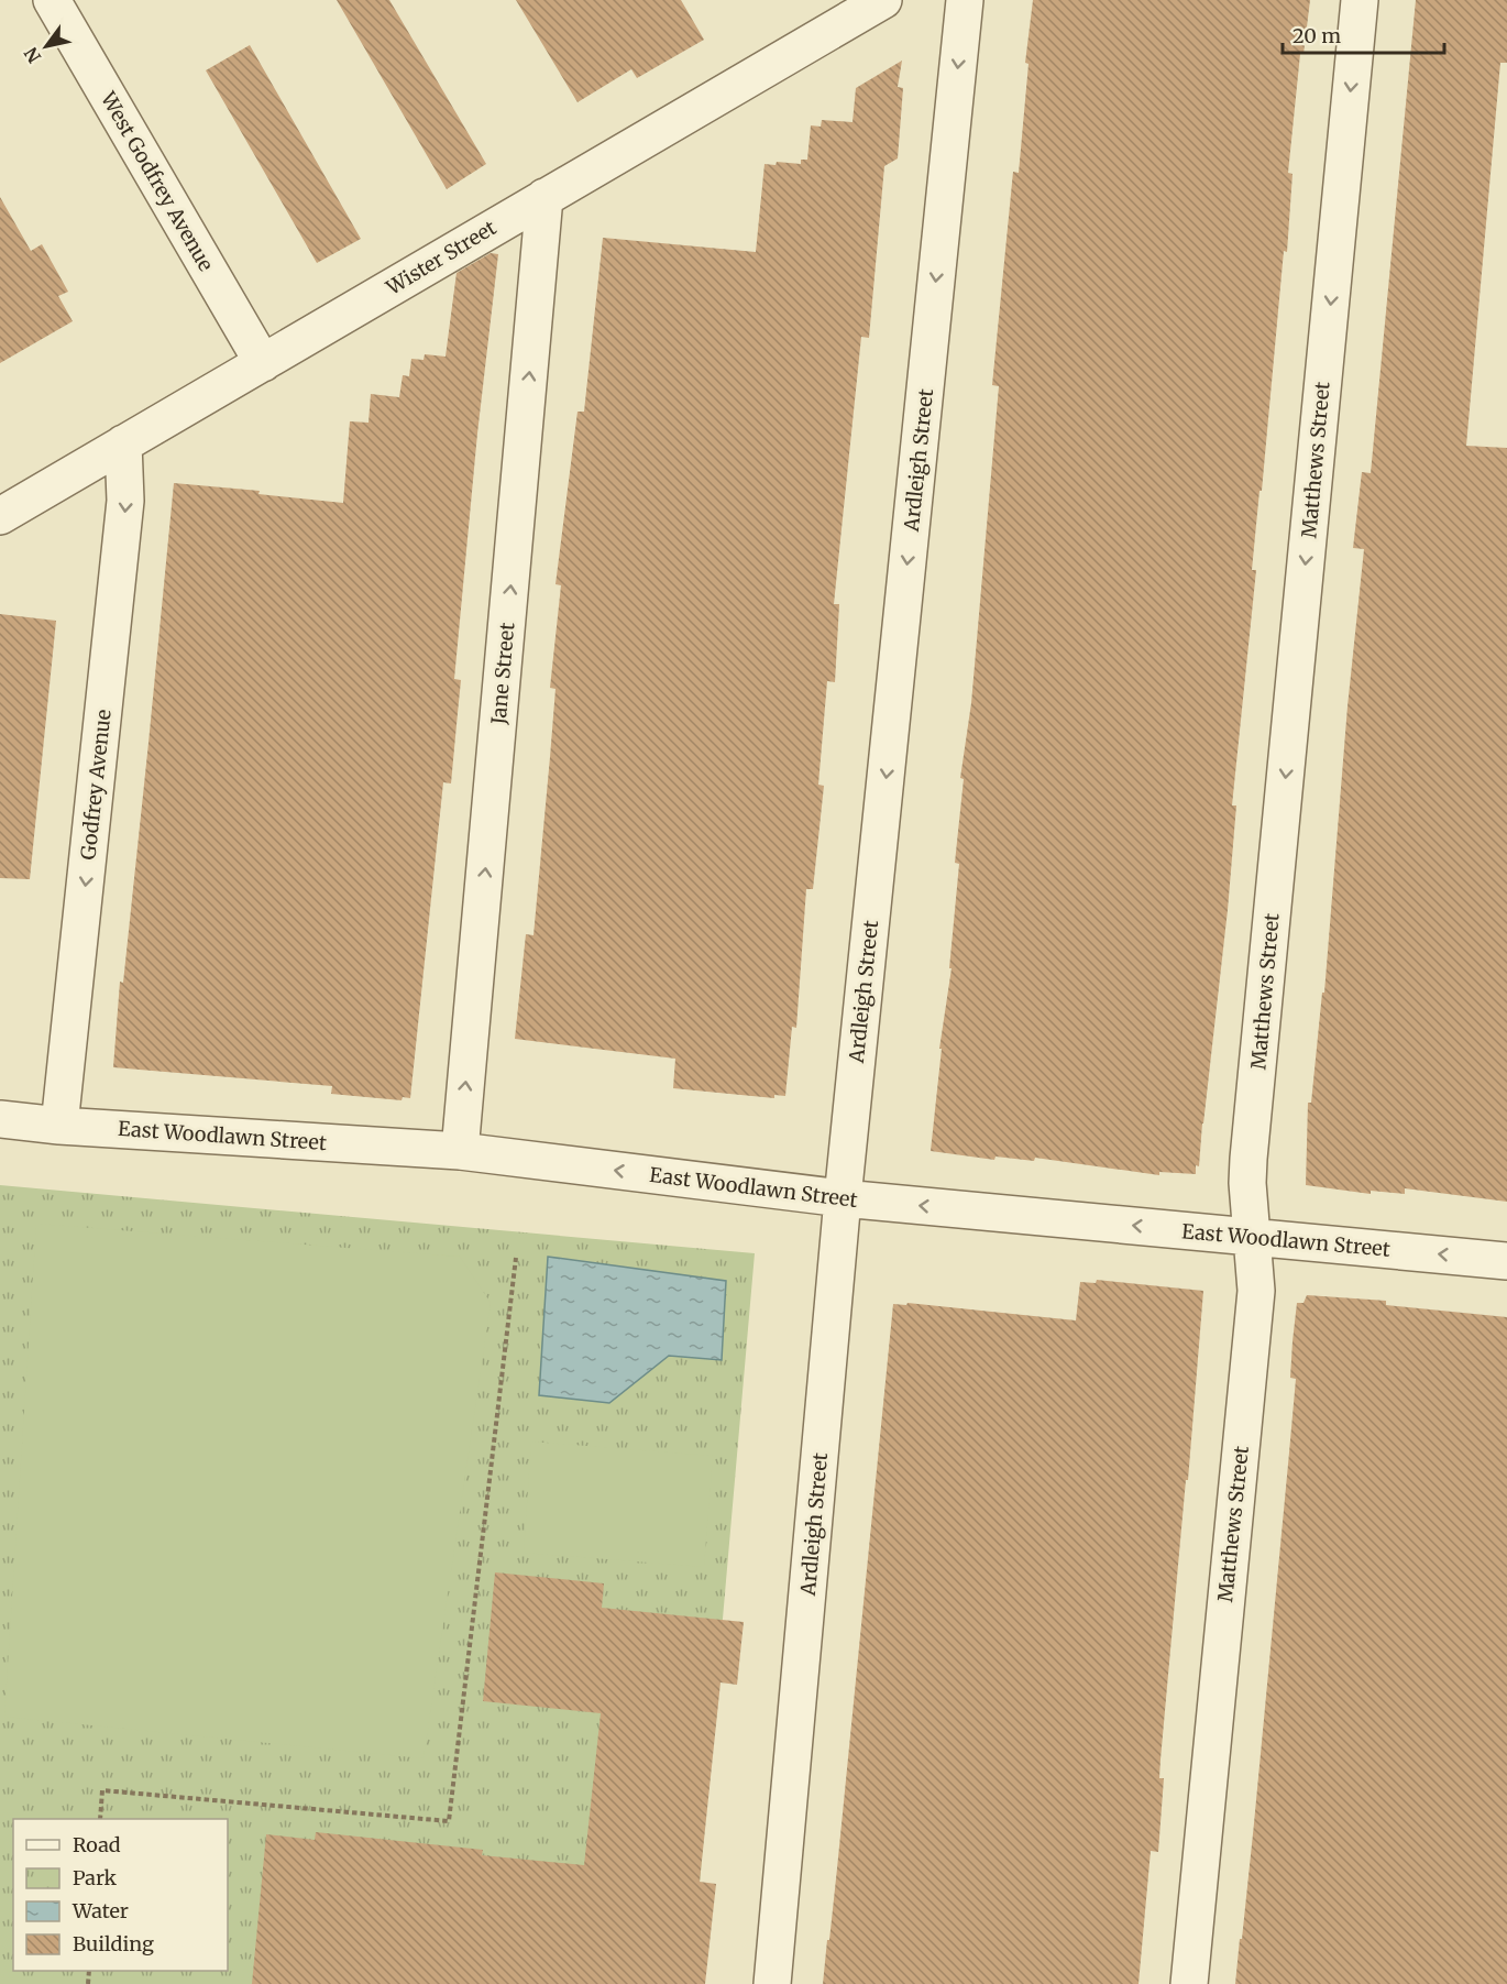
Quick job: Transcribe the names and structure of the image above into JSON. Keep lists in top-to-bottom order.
{
  "streets": {
    "street": [
      "West Godfrey Avenue",
      "Wister Street",
      "Ardleigh Street",
      "Matthews Street",
      "Jane Street",
      "Godfrey Avenue",
      "East Woodlawn Street"
    ]
  },
  "crossings": [
    ["West Godfrey Avenue", "Wister Street"],
    ["Wister Street", "Jane Street"],
    ["Wister Street", "Godfrey Avenue"],
    ["Ardleigh Street", "East Woodlawn Street"],
    ["Matthews Street", "East Woodlawn Street"],
    ["Jane Street", "East Woodlawn Street"],
    ["Godfrey Avenue", "East Woodlawn Street"]
  ],
  "one_way": [
    "Ardleigh Street",
    "Matthews Street",
    "Jane Street",
    "Godfrey Avenue",
    "East Woodlawn Street"
  ],
  "legend": [
    "Road",
    "Park",
    "Water",
    "Building"
  ],
  "scale_bar": "20 m",
  "north": "bottom left"
}
